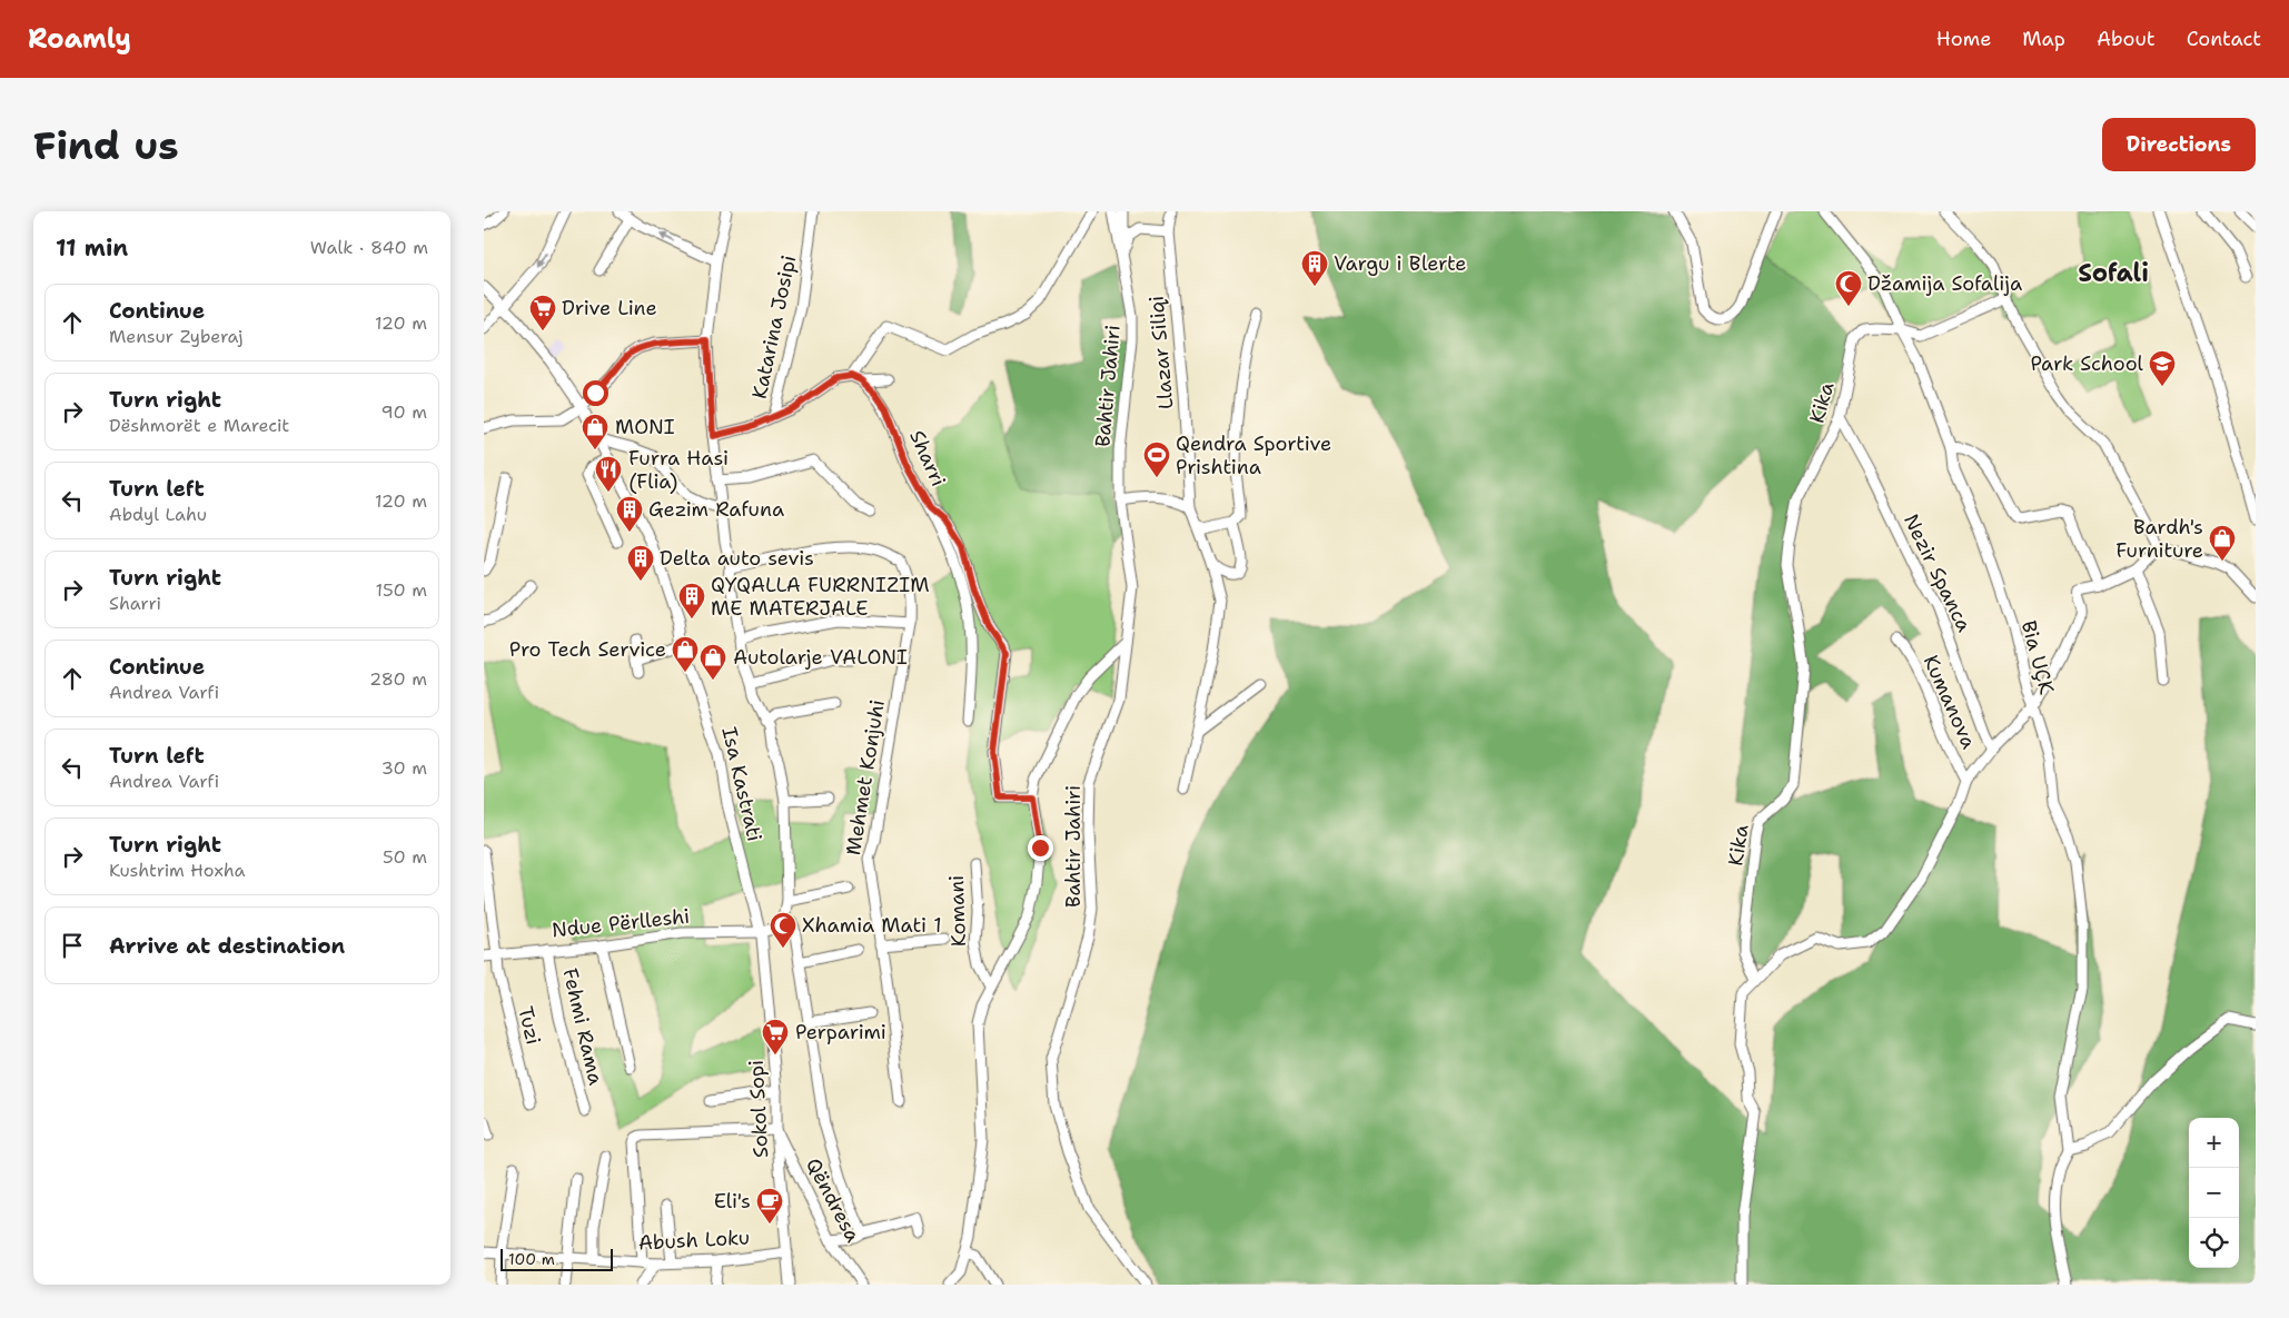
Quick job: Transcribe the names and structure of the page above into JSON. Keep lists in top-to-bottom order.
{
  "streets": {
    "street": [
      "Katarina Josipi",
      "Llazar Siliqi",
      "Bahtir Jahiri",
      "Kika",
      "Sharri",
      "Nezir Spanca",
      "Bia UÇK",
      "Kumanova",
      "Mehmet Konjuhi",
      "Isa Kastrati",
      "Komani",
      "Ndue Përlleshi",
      "Tuzi",
      "Fehmi Rama",
      "Sokol Sopi",
      "Qëndresa",
      "Abush Loku"
    ]
  },
  "crossings": [
    ["Kika", "Nezir Spanca"],
    ["Kika", "Bia UÇK"],
    ["Isa Kastrati", "Ndue Përlleshi"],
    ["Isa Kastrati", "Sokol Sopi"],
    ["Ndue Përlleshi", "Tuzi"],
    ["Ndue Përlleshi", "Fehmi Rama"],
    ["Ndue Përlleshi", "Sokol Sopi"],
    ["Sokol Sopi", "Qëndresa"],
    ["Sokol Sopi", "Abush Loku"]
  ],
  "districts": ["Sofali"],
  "places": {
    "building": [
      "Vargu i Blerte",
      "Gezim Rafuna",
      "Delta auto sevis",
      "QYQALLA FURRNIZIM ME MATERJALE"
    ],
    "mosque": ["Džamija Sofalija", "Xhamia Mati 1"],
    "supermarket": ["Drive Line", "Perparimi"],
    "school or university": ["Park School"],
    "shop": [
      "MONI",
      "Bardh's Furniture",
      "Pro Tech Service",
      "Autolarje VALONI"
    ],
    "sports": ["Qendra Sportive Prishtina"],
    "restaurant": ["Furra Hasi (Flia)"],
    "cafe": ["Eli's"]
  },
  "scale_bar": "100 m",
  "page": {
    "header": "Roamly",
    "nav": [
      "Home",
      "Map",
      "About",
      "Contact"
    ],
    "buttons": "Directions",
    "title": "Find us",
    "heading": ["11 min", "Walk · 840 m"],
    "list": [
      ["Continue", "Mensur Zyberaj", "120 m"],
      ["Turn right", "Dëshmorët e Marecit", "90 m"],
      ["Turn left", "Abdyl Lahu", "120 m"],
      ["Turn right", "Sharri", "150 m"],
      ["Continue", "Andrea Varfi", "280 m"],
      ["Turn left", "Andrea Varfi", "30 m"],
      ["Turn right", "Kushtrim Hoxha", "50 m"],
      "Arrive at destination"
    ],
    "map_buttons": ["+", "−"],
    "scale": "100 m"
  }
}
